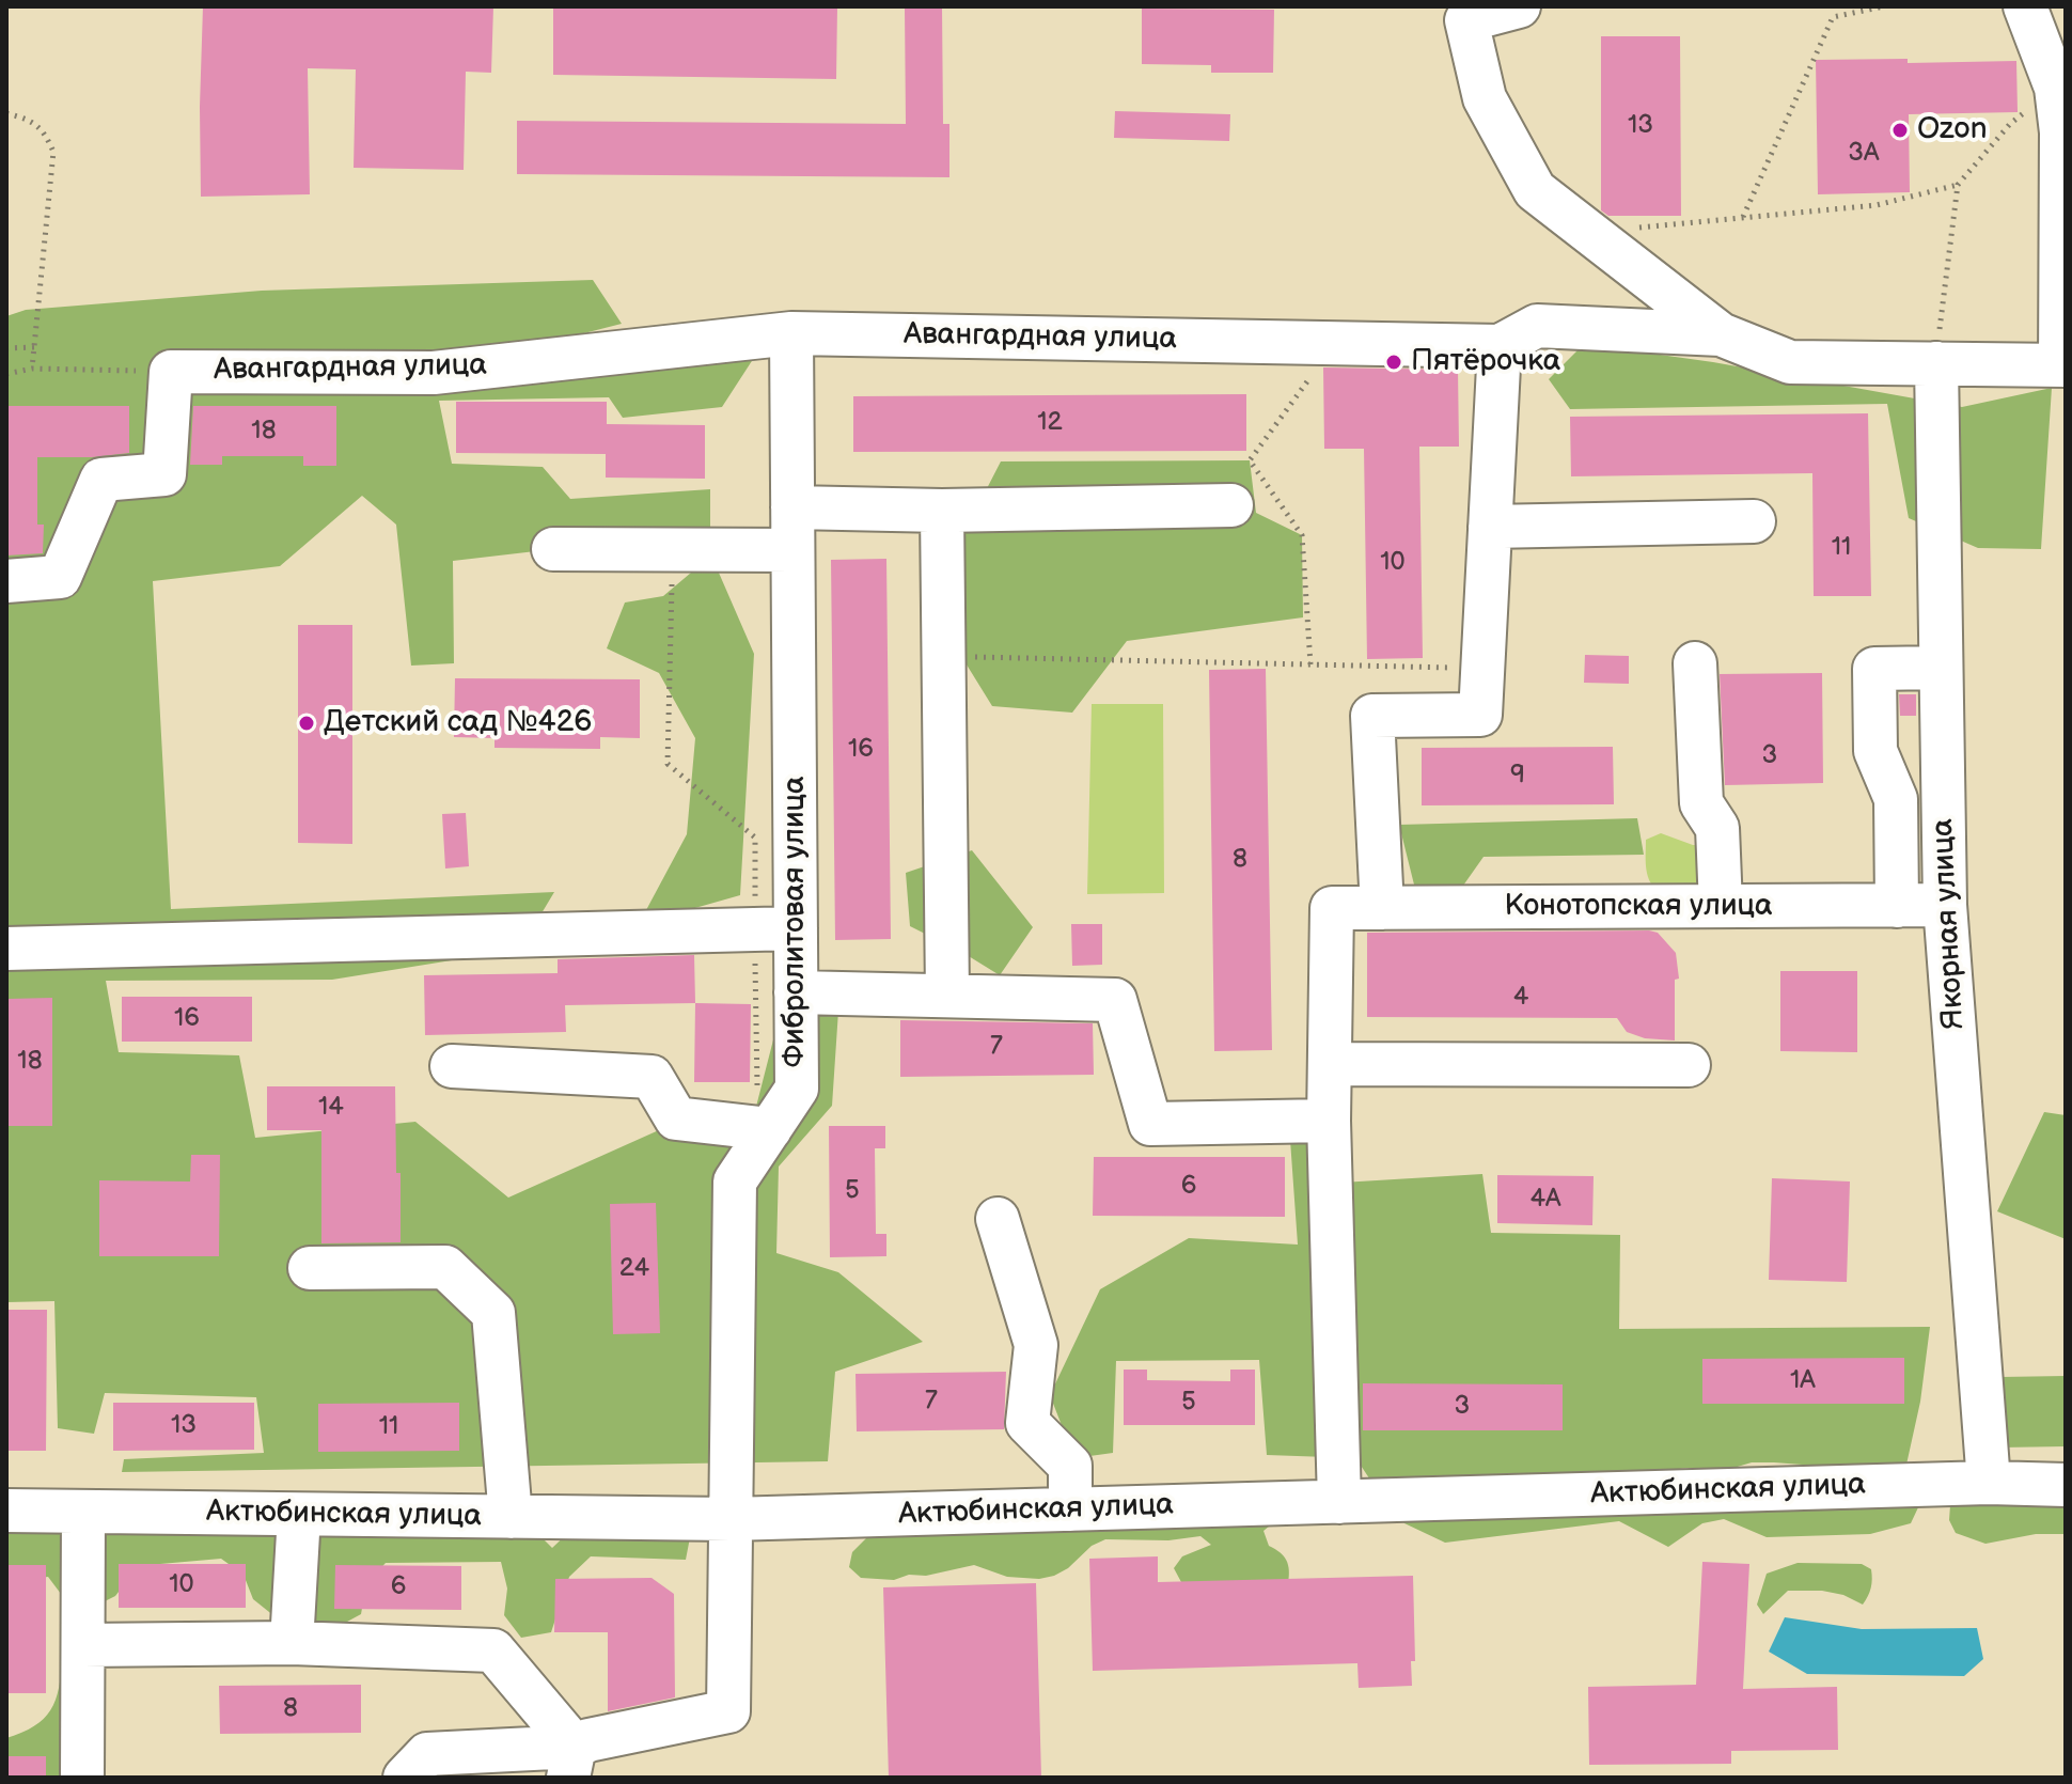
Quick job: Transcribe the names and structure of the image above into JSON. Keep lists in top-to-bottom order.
{
  "streets": {
    "street": [
      "Авангардная улица",
      "Конотопская улица",
      "Фибролитовая улица",
      "Якорная улица",
      "Актюбинская улица"
    ]
  },
  "crossings": [
    ["Авангардная улица", "Фибролитовая улица"],
    ["Авангардная улица", "Якорная улица"],
    ["Конотопская улица", "Якорная улица"],
    ["Фибролитовая улица", "Актюбинская улица"],
    ["Якорная улица", "Актюбинская улица"]
  ],
  "places": ["Ozon", "Пятёрочка", "Детский сад №426"],
  "house_numbers": [
    "13",
    "3А",
    "12",
    "18",
    "11",
    "10",
    "16",
    "3",
    "9",
    "8",
    "4",
    "16",
    "7",
    "18",
    "14",
    "6",
    "5",
    "4А",
    "24",
    "1А",
    "7",
    "5",
    "3",
    "13",
    "11",
    "10",
    "6",
    "8"
  ]
}
